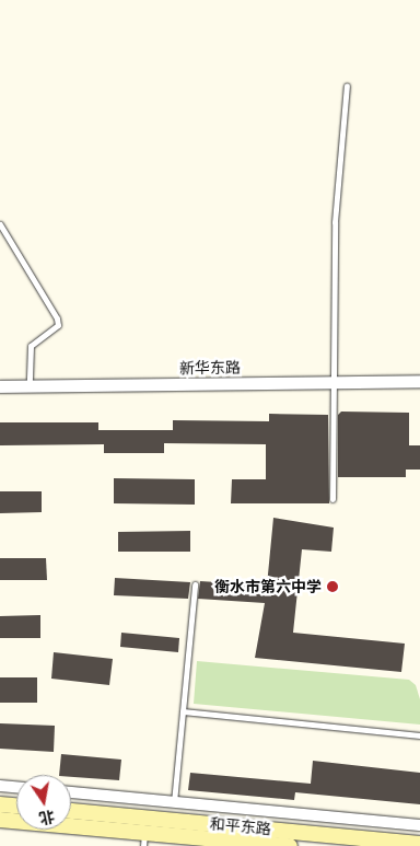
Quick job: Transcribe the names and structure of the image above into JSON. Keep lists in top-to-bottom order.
{
  "streets": {
    "main road": ["和平东路"],
    "street": ["新华东路"]
  },
  "places": ["衡水市第六中学"],
  "north": "bottom"
}
